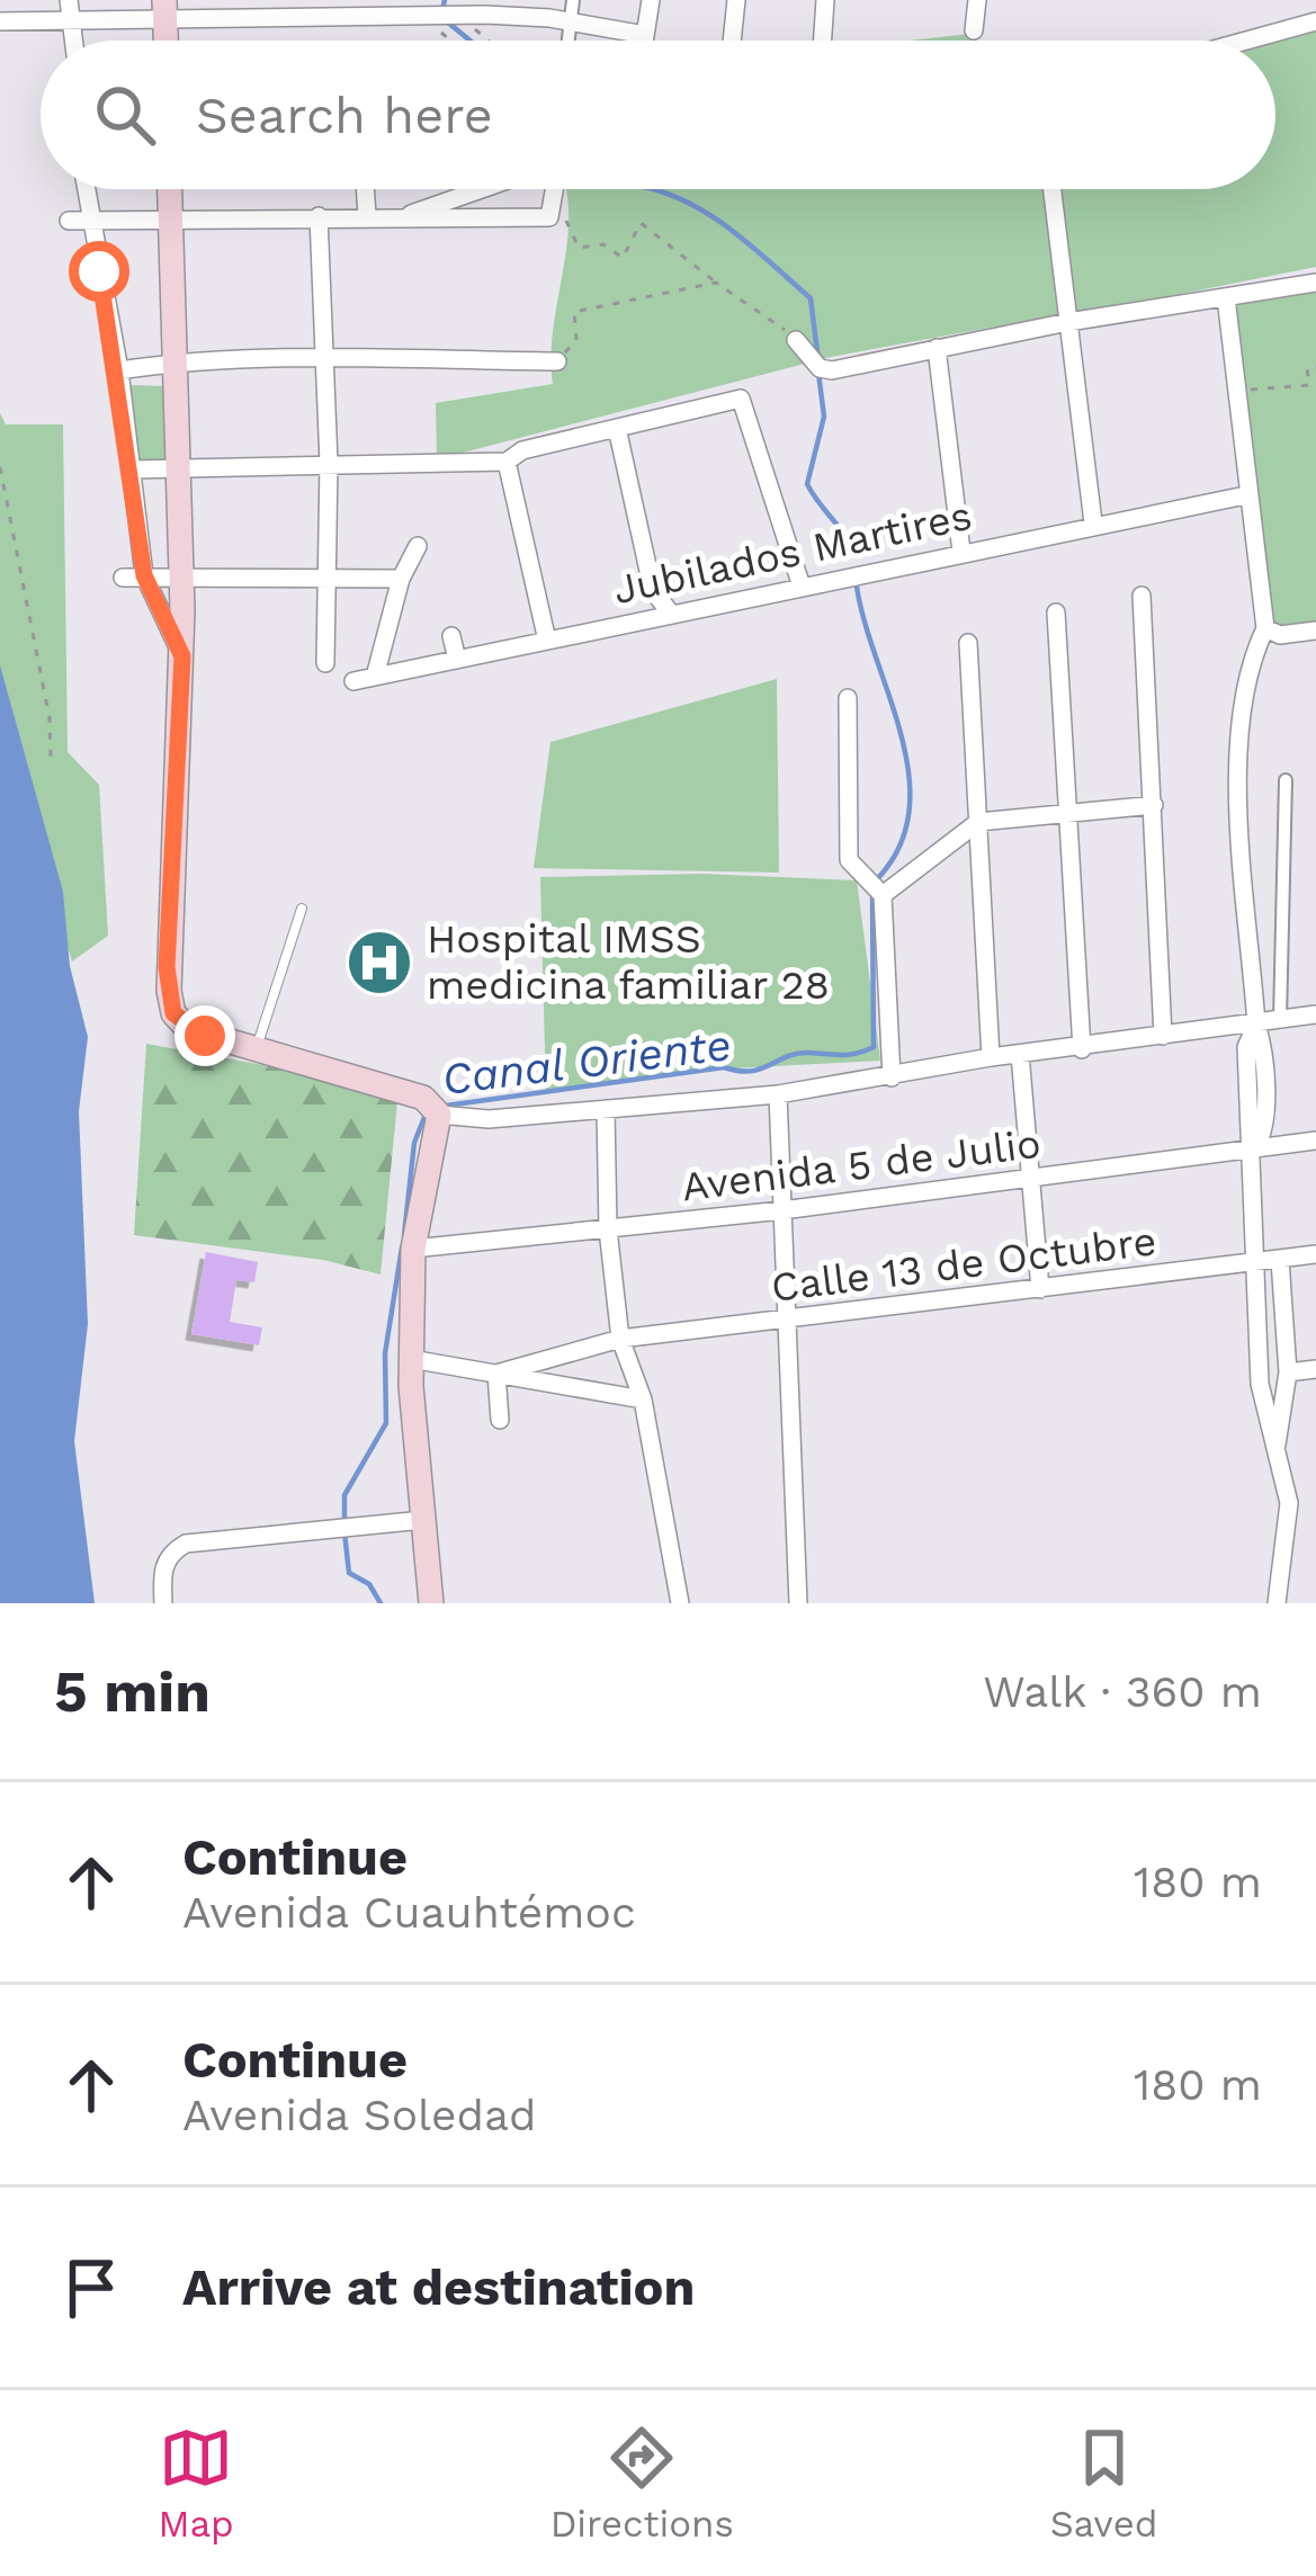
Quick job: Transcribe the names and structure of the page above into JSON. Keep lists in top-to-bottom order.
{
  "streets": {
    "street": ["Jubilados Martires", "Avenida 5 de Julio", "Calle 13 de Octubre"]
  },
  "water": ["Canal Oriente"],
  "places": {
    "hospital": ["Hospital IMSS medicina familiar 28"]
  },
  "page": {
    "search": "Search here",
    "heading": ["5 min", "Walk · 360 m"],
    "list": [
      ["Continue", "Avenida Cuauhtémoc", "180 m"],
      ["Continue", "Avenida Soledad", "180 m"],
      "Arrive at destination"
    ],
    "nav": ["Map", "Directions", "Saved"]
  }
}
